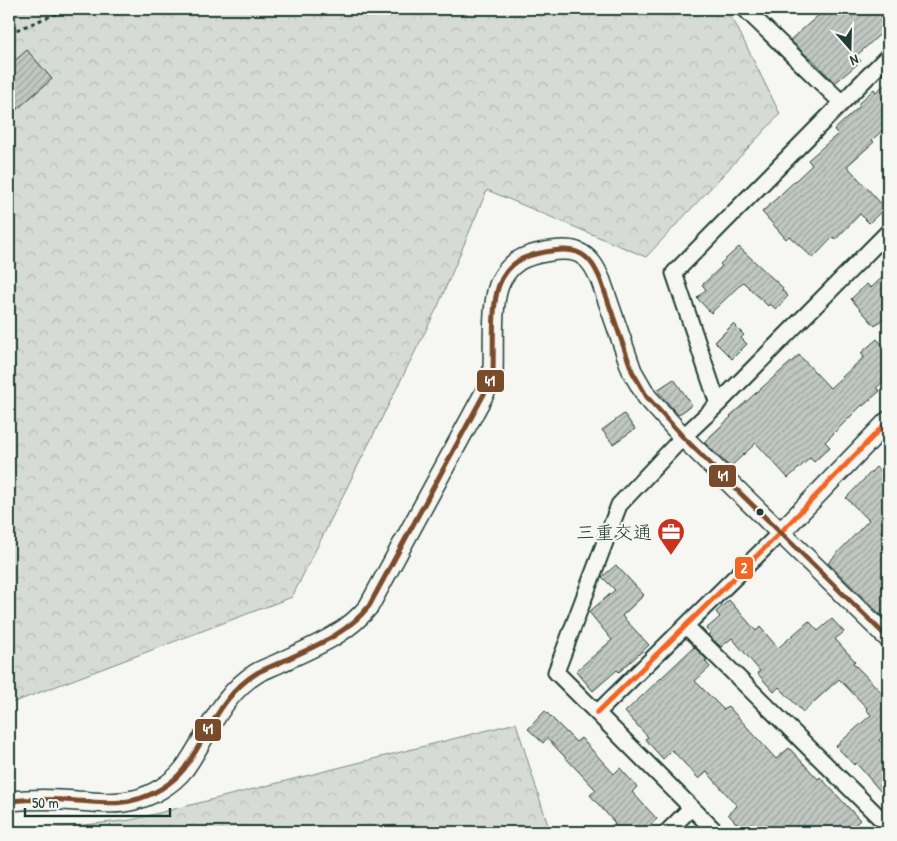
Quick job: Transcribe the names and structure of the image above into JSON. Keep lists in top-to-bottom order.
{
  "places": {
    "office": ["三重交通"]
  },
  "lines": ["transit line 41", "transit line 2"],
  "scale_bar": "50 m",
  "north": "bottom"
}
